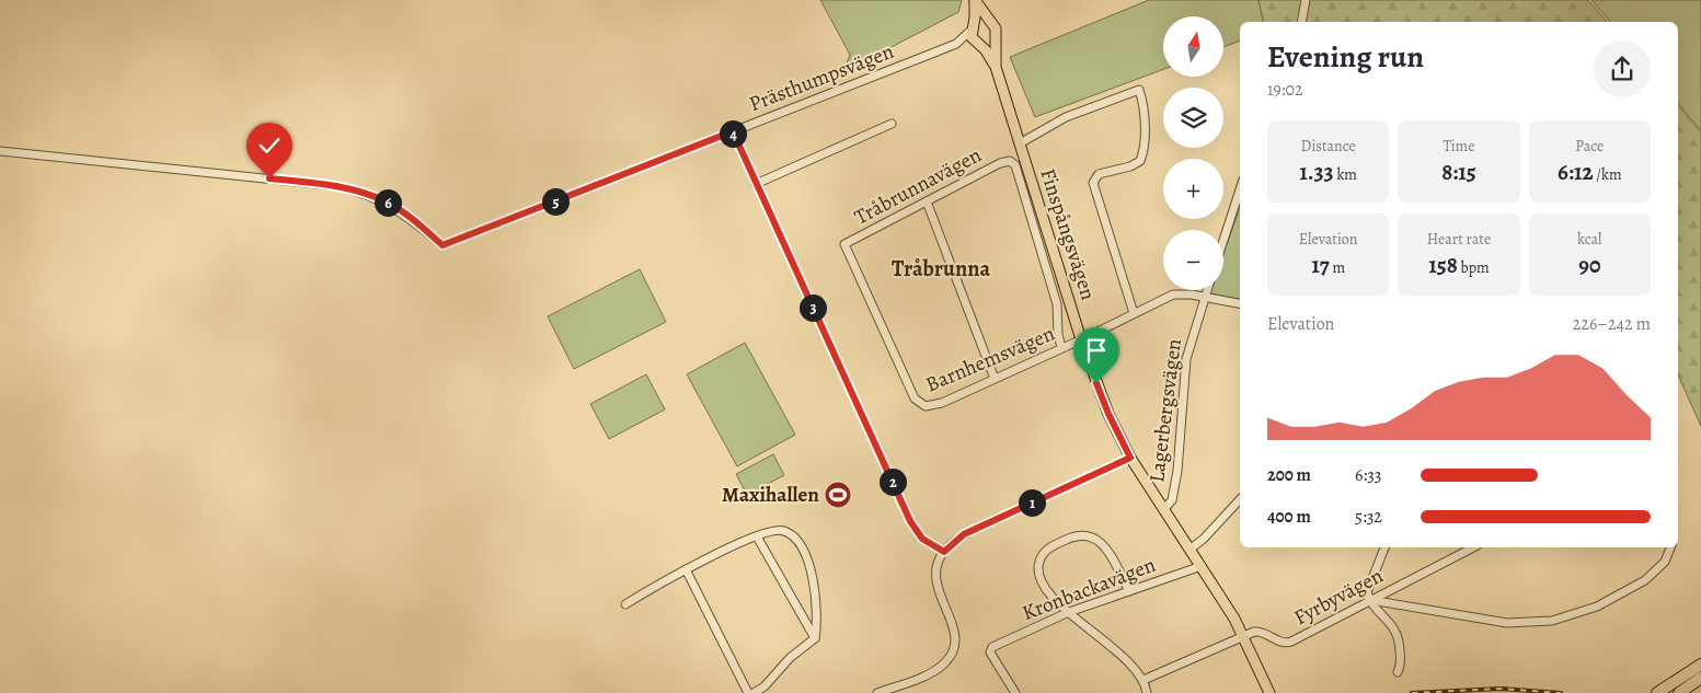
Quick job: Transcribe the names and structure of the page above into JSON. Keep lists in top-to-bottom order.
{
  "streets": {
    "main road": ["Finspångsvägen"],
    "street": [
      "Prästhumpsvägen",
      "Tråbrunnavägen",
      "Barnhemsvägen",
      "Lagerbergsvägen",
      "Kronbackavägen",
      "Fyrbyvägen"
    ]
  },
  "crossings": [
    ["Prästhumpsvägen", "Finspångsvägen"],
    ["Tråbrunnavägen", "Barnhemsvägen"],
    ["Finspångsvägen", "Barnhemsvägen"],
    ["Finspångsvägen", "Lagerbergsvägen"],
    ["Finspångsvägen", "Kronbackavägen"],
    ["Finspångsvägen", "Fyrbyvägen"],
    ["Barnhemsvägen", "Lagerbergsvägen"]
  ],
  "districts": ["Tråbrunna"],
  "places": {
    "sports": ["Maxihallen"]
  },
  "north": "top",
  "page": {
    "map_buttons": ["+", "−"],
    "heading": ["Evening run", "19:02"],
    "stats": [
      ["Distance", "1.33 km"],
      ["Time", "8:15"],
      ["Pace", "6:12 /km"],
      ["Elevation", "17 m"],
      ["Heart rate", "158 bpm"],
      ["kcal", "90"]
    ],
    "pins": [
      "4",
      "5",
      "6",
      "3",
      "2",
      "1"
    ],
    "chart": ["Elevation", "226–242 m"],
    "list": [
      {
        "name": "200 m",
        "note": "6:33"
      },
      {
        "name": "400 m",
        "note": "5:32"
      }
    ]
  }
}
